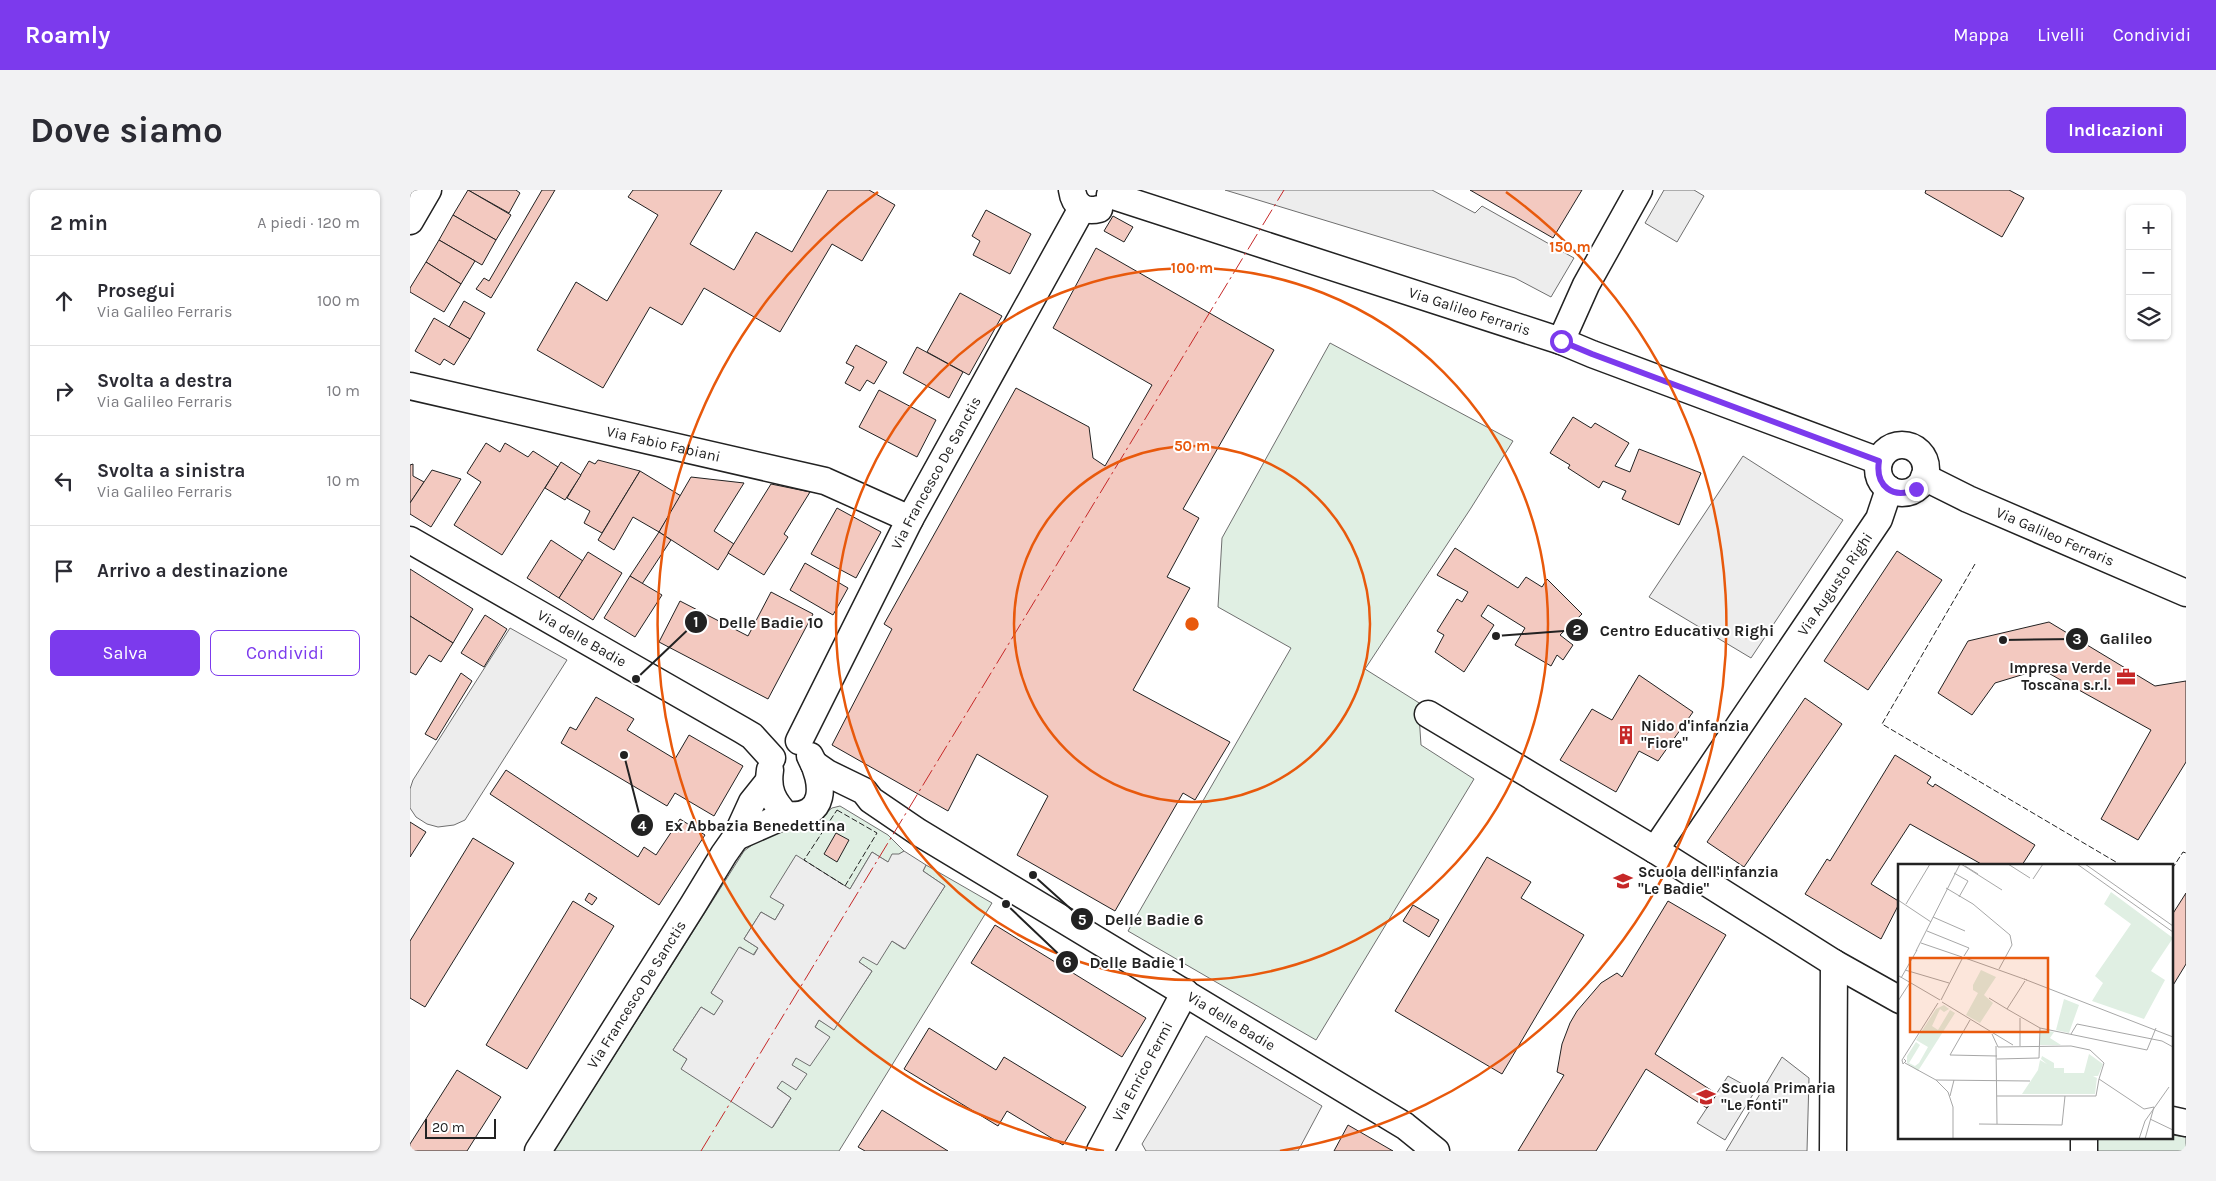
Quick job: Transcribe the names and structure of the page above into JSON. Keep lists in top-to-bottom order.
{
  "streets": {
    "street": [
      "Via Galileo Ferraris",
      "Via Fabio Fabiani",
      "Via Francesco De Sanctis",
      "Via Augusto Righi",
      "Via delle Badie",
      "Via Enrico Fermi"
    ]
  },
  "crossings": [
    ["Via Galileo Ferraris", "Via Francesco De Sanctis"],
    ["Via Galileo Ferraris", "Via Augusto Righi"],
    ["Via Fabio Fabiani", "Via Francesco De Sanctis"],
    ["Via Francesco De Sanctis", "Via delle Badie"],
    ["Via delle Badie", "Via Enrico Fermi"]
  ],
  "places": {
    "other": [
      "Centro Educativo Righi",
      "Galileo",
      "Delle Badie 10",
      "Ex Abbazia Benedettina",
      "Delle Badie 6",
      "Delle Badie 1"
    ],
    "office": ["Impresa Verde Toscana s.r.l."],
    "building": ["Nido d'infanzia \"Fiore\""],
    "school or university": ["Scuola dell'infanzia \"Le Badie\"", "Scuola Primaria \"Le Fonti\""]
  },
  "scale_bar": "20 m",
  "page": {
    "header": "Roamly",
    "nav": ["Mappa", "Livelli", "Condividi"],
    "buttons": [
      "Indicazioni",
      ["Salva", "Condividi"]
    ],
    "title": "Dove siamo",
    "heading": ["2 min", "A piedi · 120 m"],
    "map_buttons": ["+", "−"],
    "list": [
      ["Prosegui", "Via Galileo Ferraris", "100 m"],
      ["Svolta a destra", "Via Galileo Ferraris", "10 m"],
      ["Svolta a sinistra", "Via Galileo Ferraris", "10 m"],
      "Arrivo a destinazione"
    ],
    "scale": "20 m"
  },
  "rings": ["150 m", "100 m", "50 m"]
}
